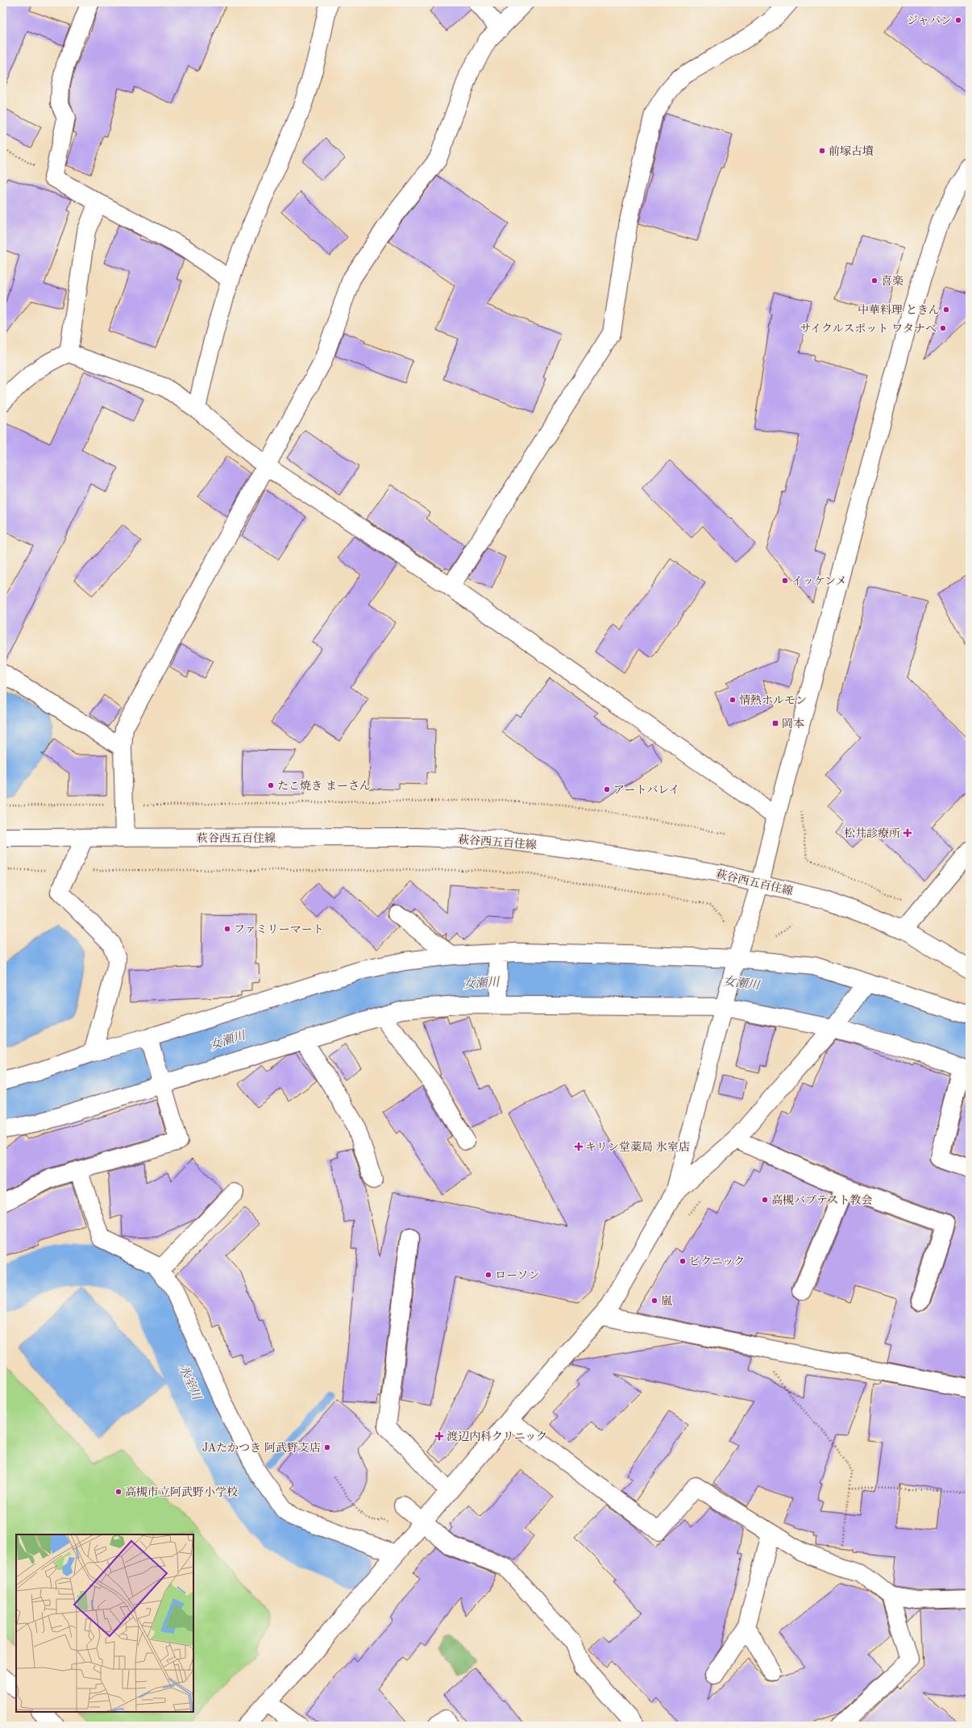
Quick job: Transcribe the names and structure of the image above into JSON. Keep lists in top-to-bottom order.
{
  "streets": {
    "street": ["萩谷西五百住線"]
  },
  "water": ["女瀬川", "氷室川"],
  "places": {
    "other": [
      "ジャパン",
      "前塚古墳",
      "喜楽",
      "中華料理 ときん",
      "サイクルスポット ワタナベ",
      "イッケンメ",
      "情熱ホルモン",
      "たこ焼き まーさん",
      "アートバレイ",
      "ファミリーマート",
      "高槻バプテスト教会",
      "ピクニック",
      "ローソン",
      "嵐",
      "JAたかつき 阿武野支店",
      "高槻市立阿武野小学校"
    ],
    "transit": ["岡本"],
    "health": ["松井診療所", "キリン堂薬局 氷室店", "渡辺内科クリニック"]
  }
}
